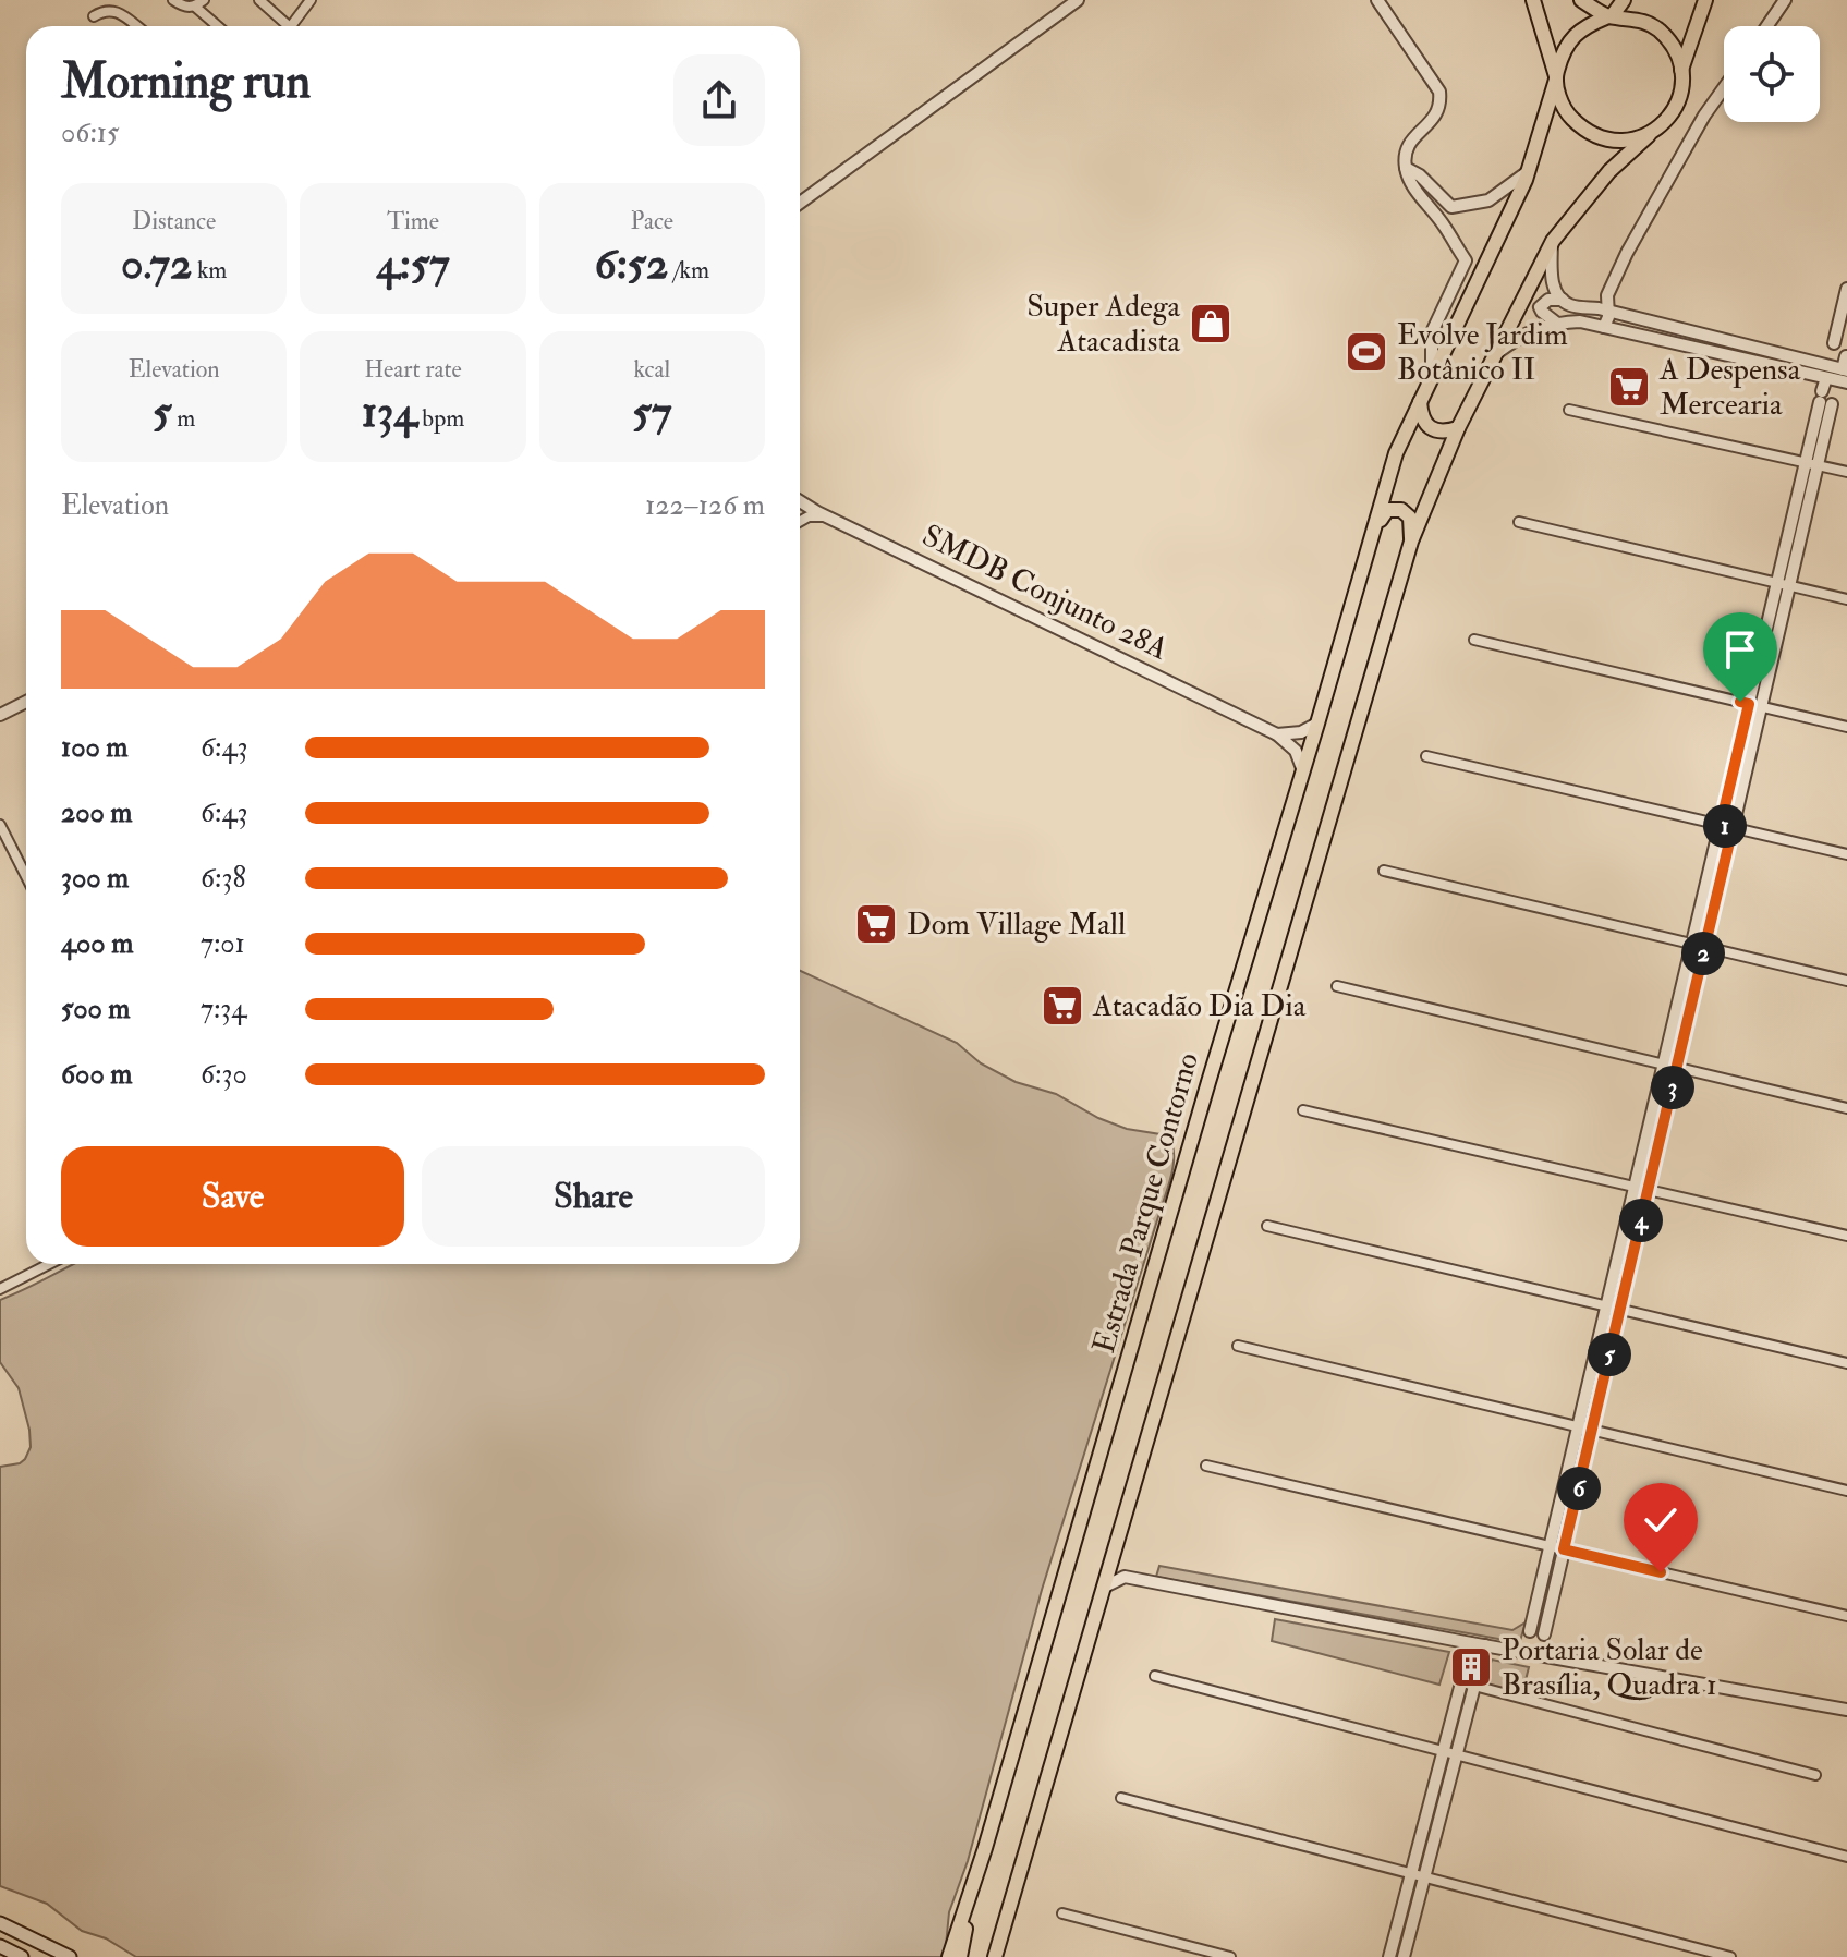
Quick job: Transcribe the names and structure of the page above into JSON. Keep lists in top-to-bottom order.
{
  "streets": {
    "main road": ["Estrada Parque Contorno"],
    "street": ["SMDB Conjunto 28A"]
  },
  "places": {
    "shop": ["Super Adega Atacadista"],
    "sports": ["Evolve Jardim Botânico II"],
    "supermarket": ["A Despensa Mercearia", "Dom Village Mall", "Atacadão Dia Dia"],
    "building": ["Portaria Solar de Brasília, Quadra 1"]
  },
  "page": {
    "heading": ["Morning run", "06:15"],
    "stats": [
      ["Distance", "0.72 km"],
      ["Time", "4:57"],
      ["Pace", "6:52 /km"],
      ["Elevation", "5 m"],
      ["Heart rate", "134 bpm"],
      ["kcal", "57"]
    ],
    "chart": ["Elevation", "122–126 m"],
    "list": [
      {
        "name": "100 m",
        "note": "6:43"
      },
      {
        "name": "200 m",
        "note": "6:43"
      },
      {
        "name": "300 m",
        "note": "6:38"
      },
      {
        "name": "400 m",
        "note": "7:01"
      },
      {
        "name": "500 m",
        "note": "7:34"
      },
      {
        "name": "600 m",
        "note": "6:30"
      }
    ],
    "pins": [
      "1",
      "2",
      "3",
      "4",
      "5",
      "6"
    ],
    "buttons": ["Save", "Share"]
  }
}
